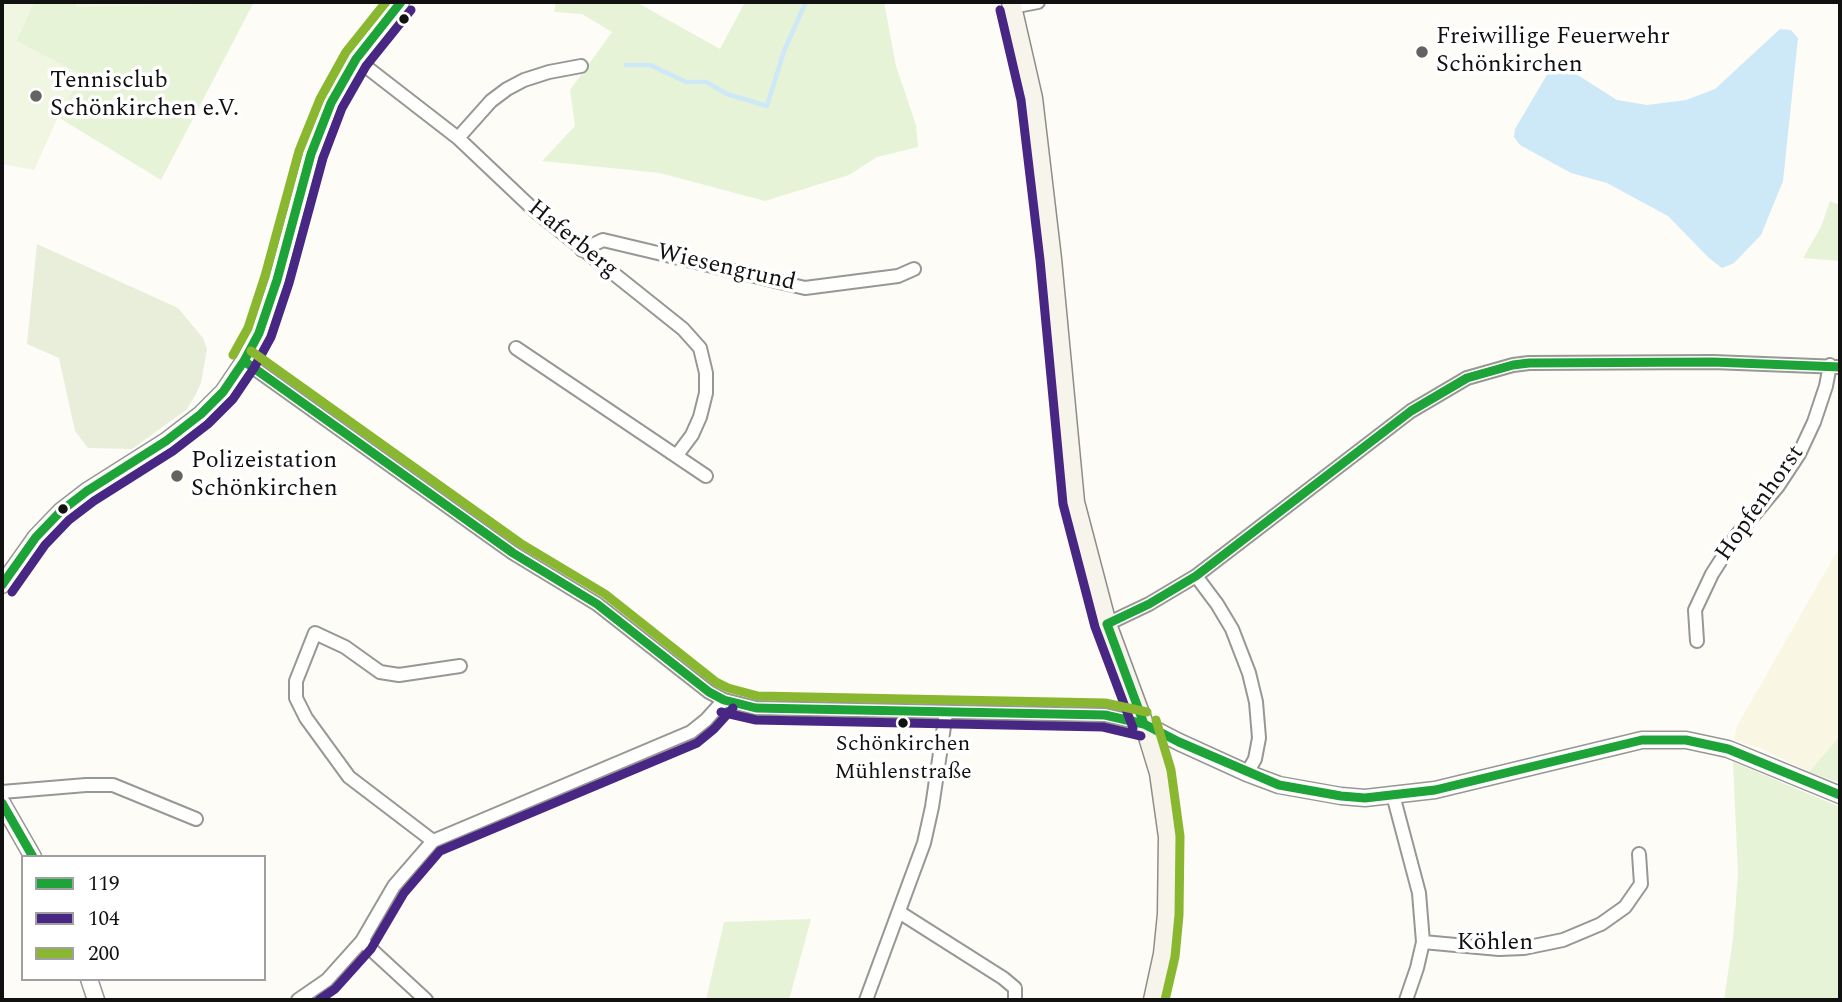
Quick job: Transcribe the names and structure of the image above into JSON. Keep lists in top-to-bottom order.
{
  "streets": {
    "street": [
      "Haferberg",
      "Wiesengrund",
      "Hopfenhorst",
      "Köhlen"
    ]
  },
  "crossings": [
    ["Haferberg", "Wiesengrund"]
  ],
  "places": [
    "Freiwillige Feuerwehr Schönkirchen",
    "Tennisclub Schönkirchen e.V.",
    "Polizeistation Schönkirchen",
    "Schönkirchen Mühlenstraße"
  ],
  "lines": ["transit line 119", "transit line 200", "transit line 104"],
  "legend": ["119", "104", "200"]
}
